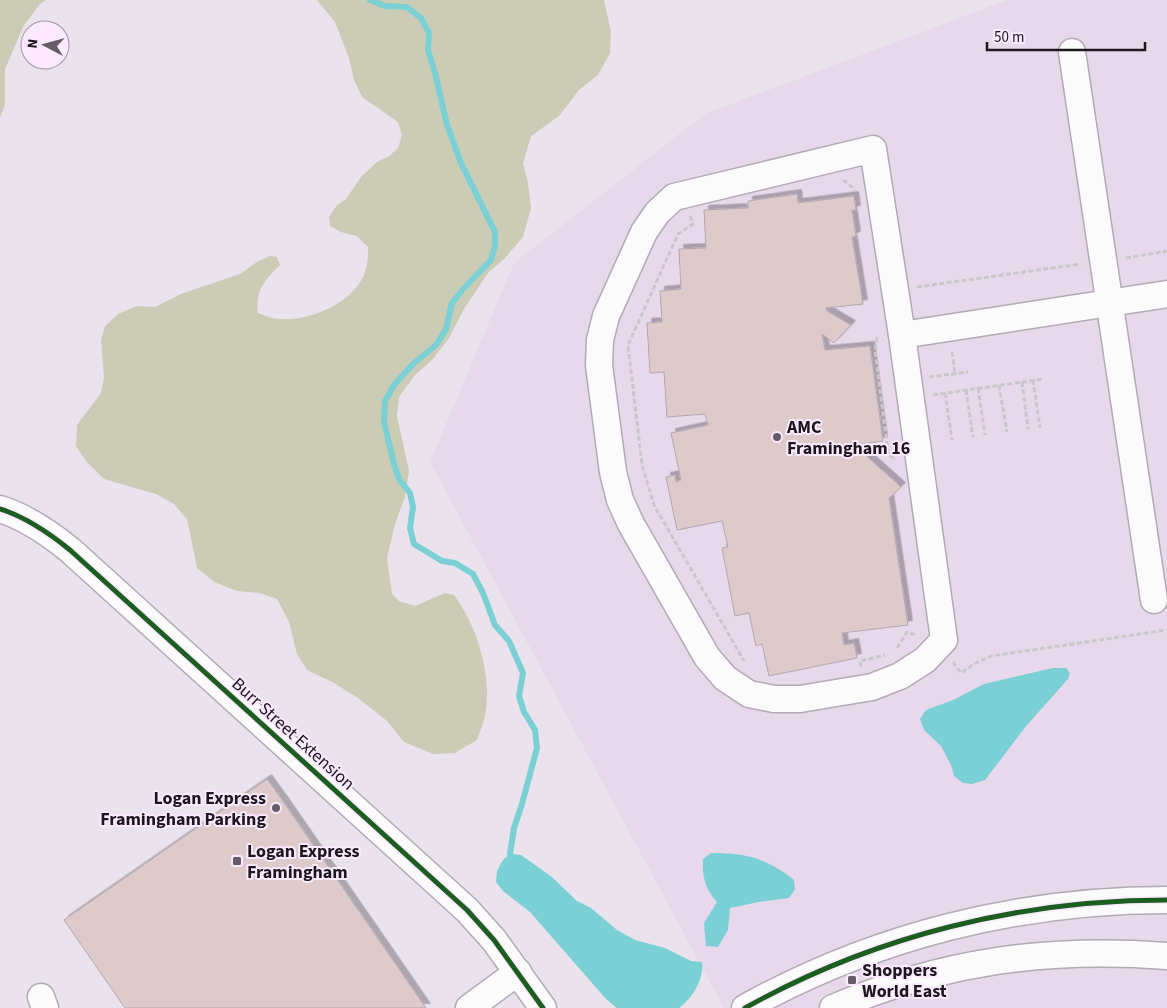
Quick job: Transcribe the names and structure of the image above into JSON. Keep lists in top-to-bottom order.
{
  "streets": {
    "street": ["Burr Street Extension"]
  },
  "places": {
    "other": ["AMC Framingham 16", "Logan Express Framingham Parking"],
    "transit": ["Logan Express Framingham", "Shoppers World East"]
  },
  "scale_bar": "50 m",
  "north": "left"
}
